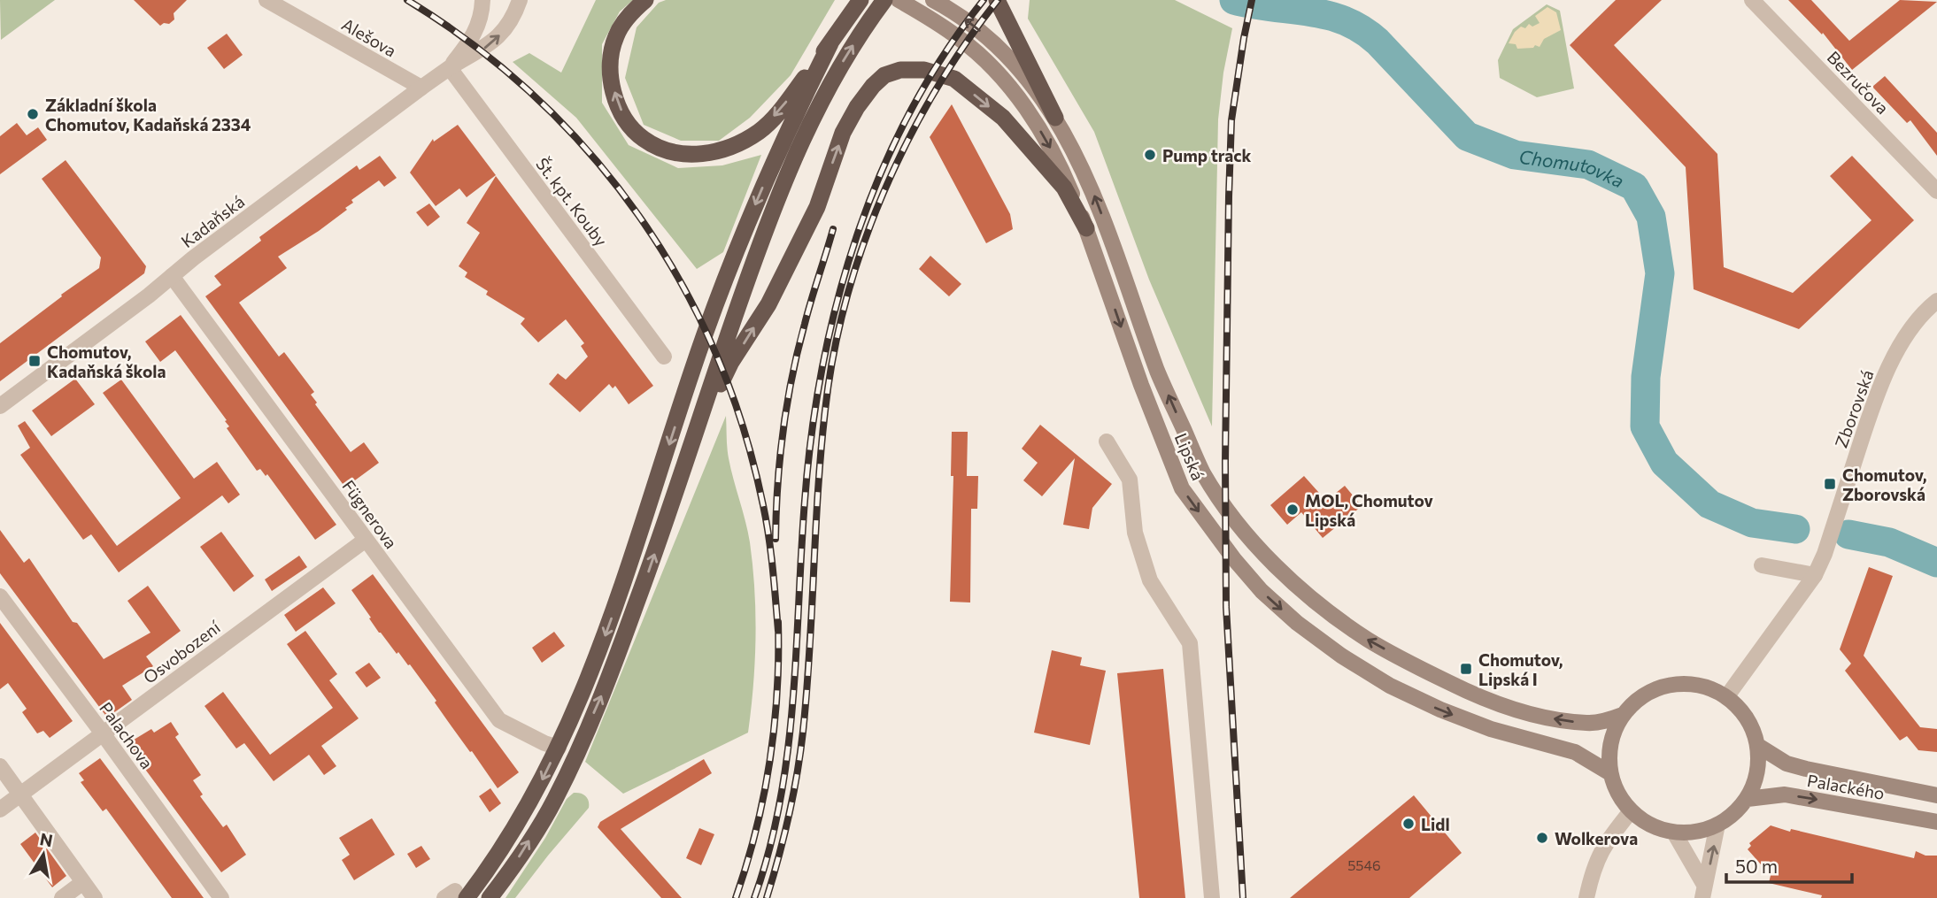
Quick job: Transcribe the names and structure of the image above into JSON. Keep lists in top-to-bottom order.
{
  "streets": {
    "main road": ["Lipská", "Palackého"],
    "street": [
      "Alešova",
      "Bezručova",
      "Št. kpt. Kouby",
      "Kadaňská",
      "Zborovská",
      "Fügnerova",
      "Osvobození",
      "Palachova"
    ]
  },
  "crossings": [
    ["Alešova", "Kadaňská"],
    ["Št. kpt. Kouby", "Kadaňská"],
    ["Kadaňská", "Fügnerova"],
    ["Zborovská", "Lipská"],
    ["Zborovská", "Palackého"],
    ["Lipská", "Palackého"],
    ["Fügnerova", "Osvobození"],
    ["Osvobození", "Palachova"]
  ],
  "water": ["Chomutovka"],
  "places": {
    "other": [
      "Základní škola Chomutov, Kadaňská 2334",
      "Pump track",
      "MOL, Chomutov Lipská",
      "Lidl",
      "Wolkerova"
    ],
    "transit": ["Chomutov, Kadaňská škola", "Chomutov, Zborovská", "Chomutov, Lipská I"]
  },
  "house_numbers": ["5546"],
  "scale_bar": "50 m",
  "north": "top"
}
